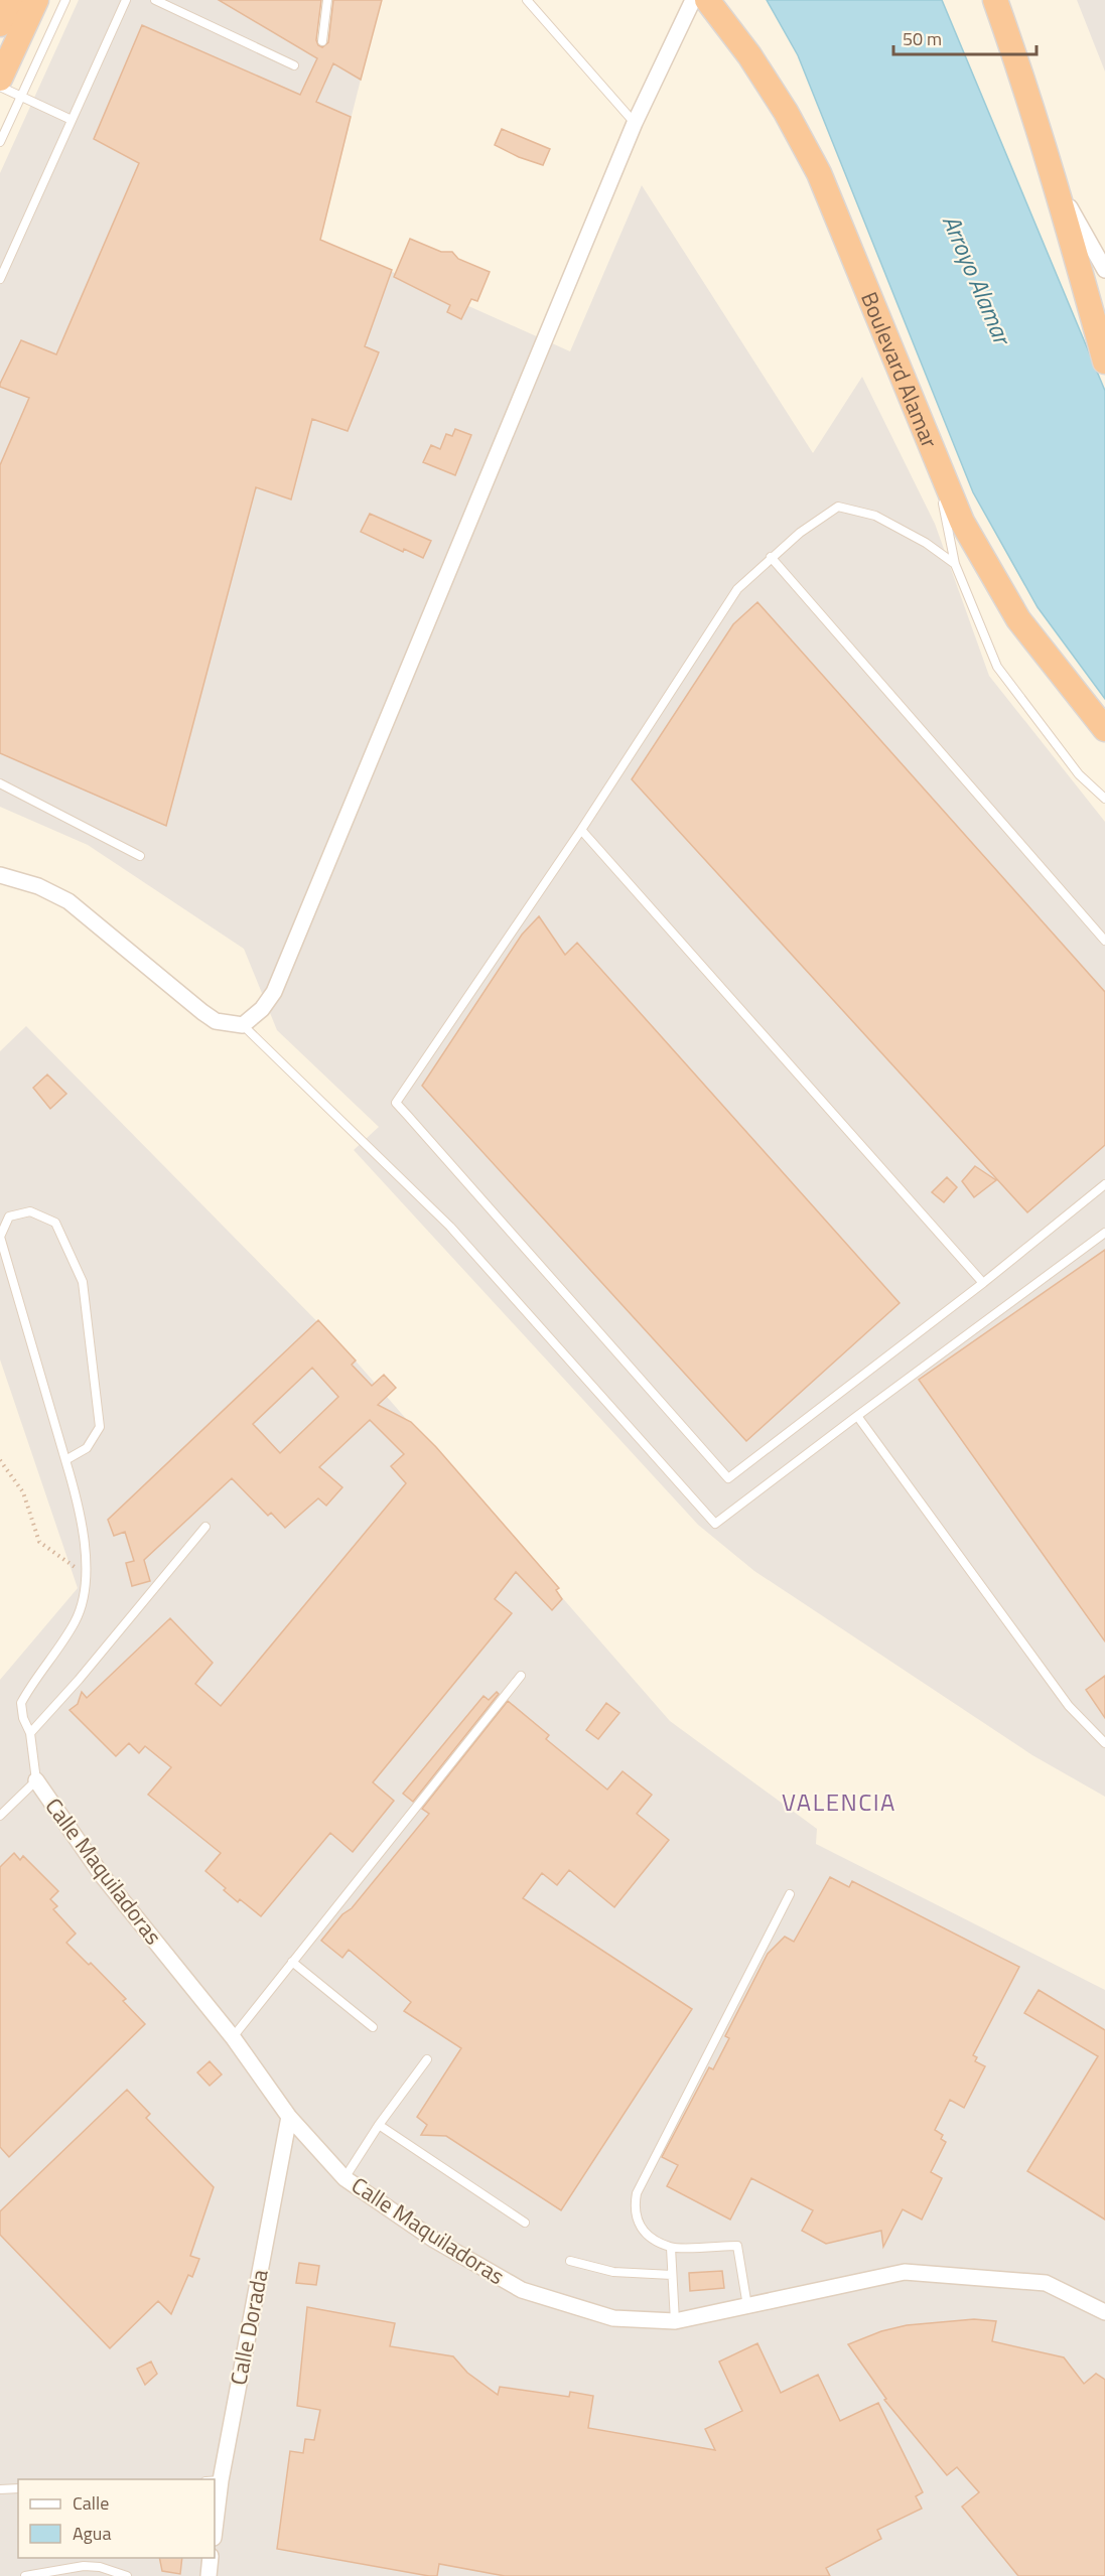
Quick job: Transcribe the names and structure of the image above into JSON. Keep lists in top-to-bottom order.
{
  "streets": {
    "highway": ["Boulevard Alamar"],
    "street": ["Calle Maquiladoras", "Calle Dorada"]
  },
  "crossings": [
    ["Calle Maquiladoras", "Calle Dorada"]
  ],
  "districts": ["VALENCIA"],
  "water": ["Arroyo Alamar"],
  "legend": ["Calle", "Agua"],
  "scale_bar": "50 m"
}
